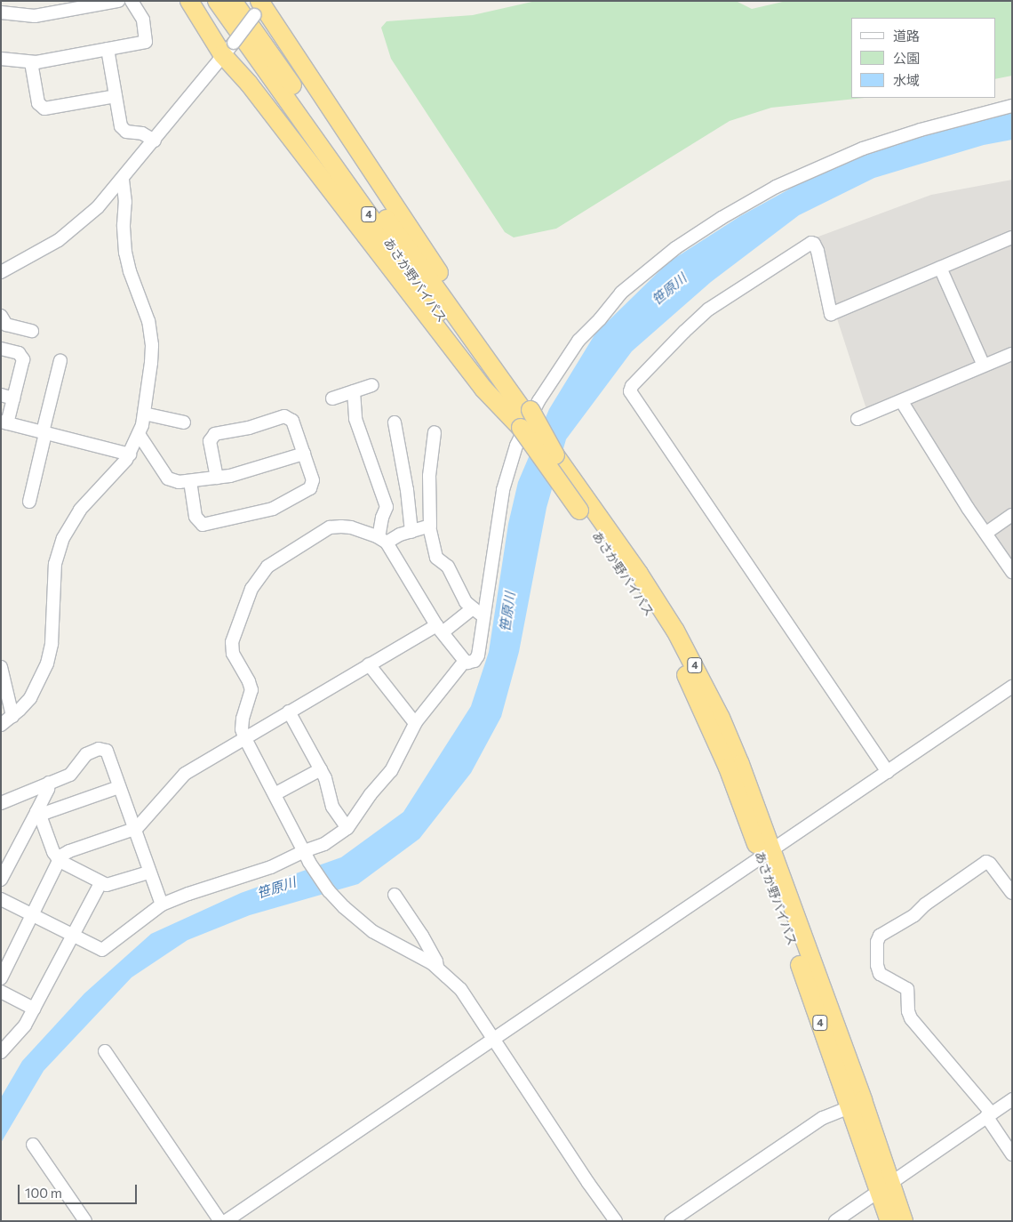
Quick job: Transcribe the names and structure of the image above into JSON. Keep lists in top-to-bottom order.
{
  "streets": {
    "highway": ["4", "あさか野バイパス"]
  },
  "crossings": [
    ["4", "あさか野バイパス"]
  ],
  "water": ["笹原川"],
  "legend": ["道路", "公園", "水域"],
  "scale_bar": "100 m"
}
